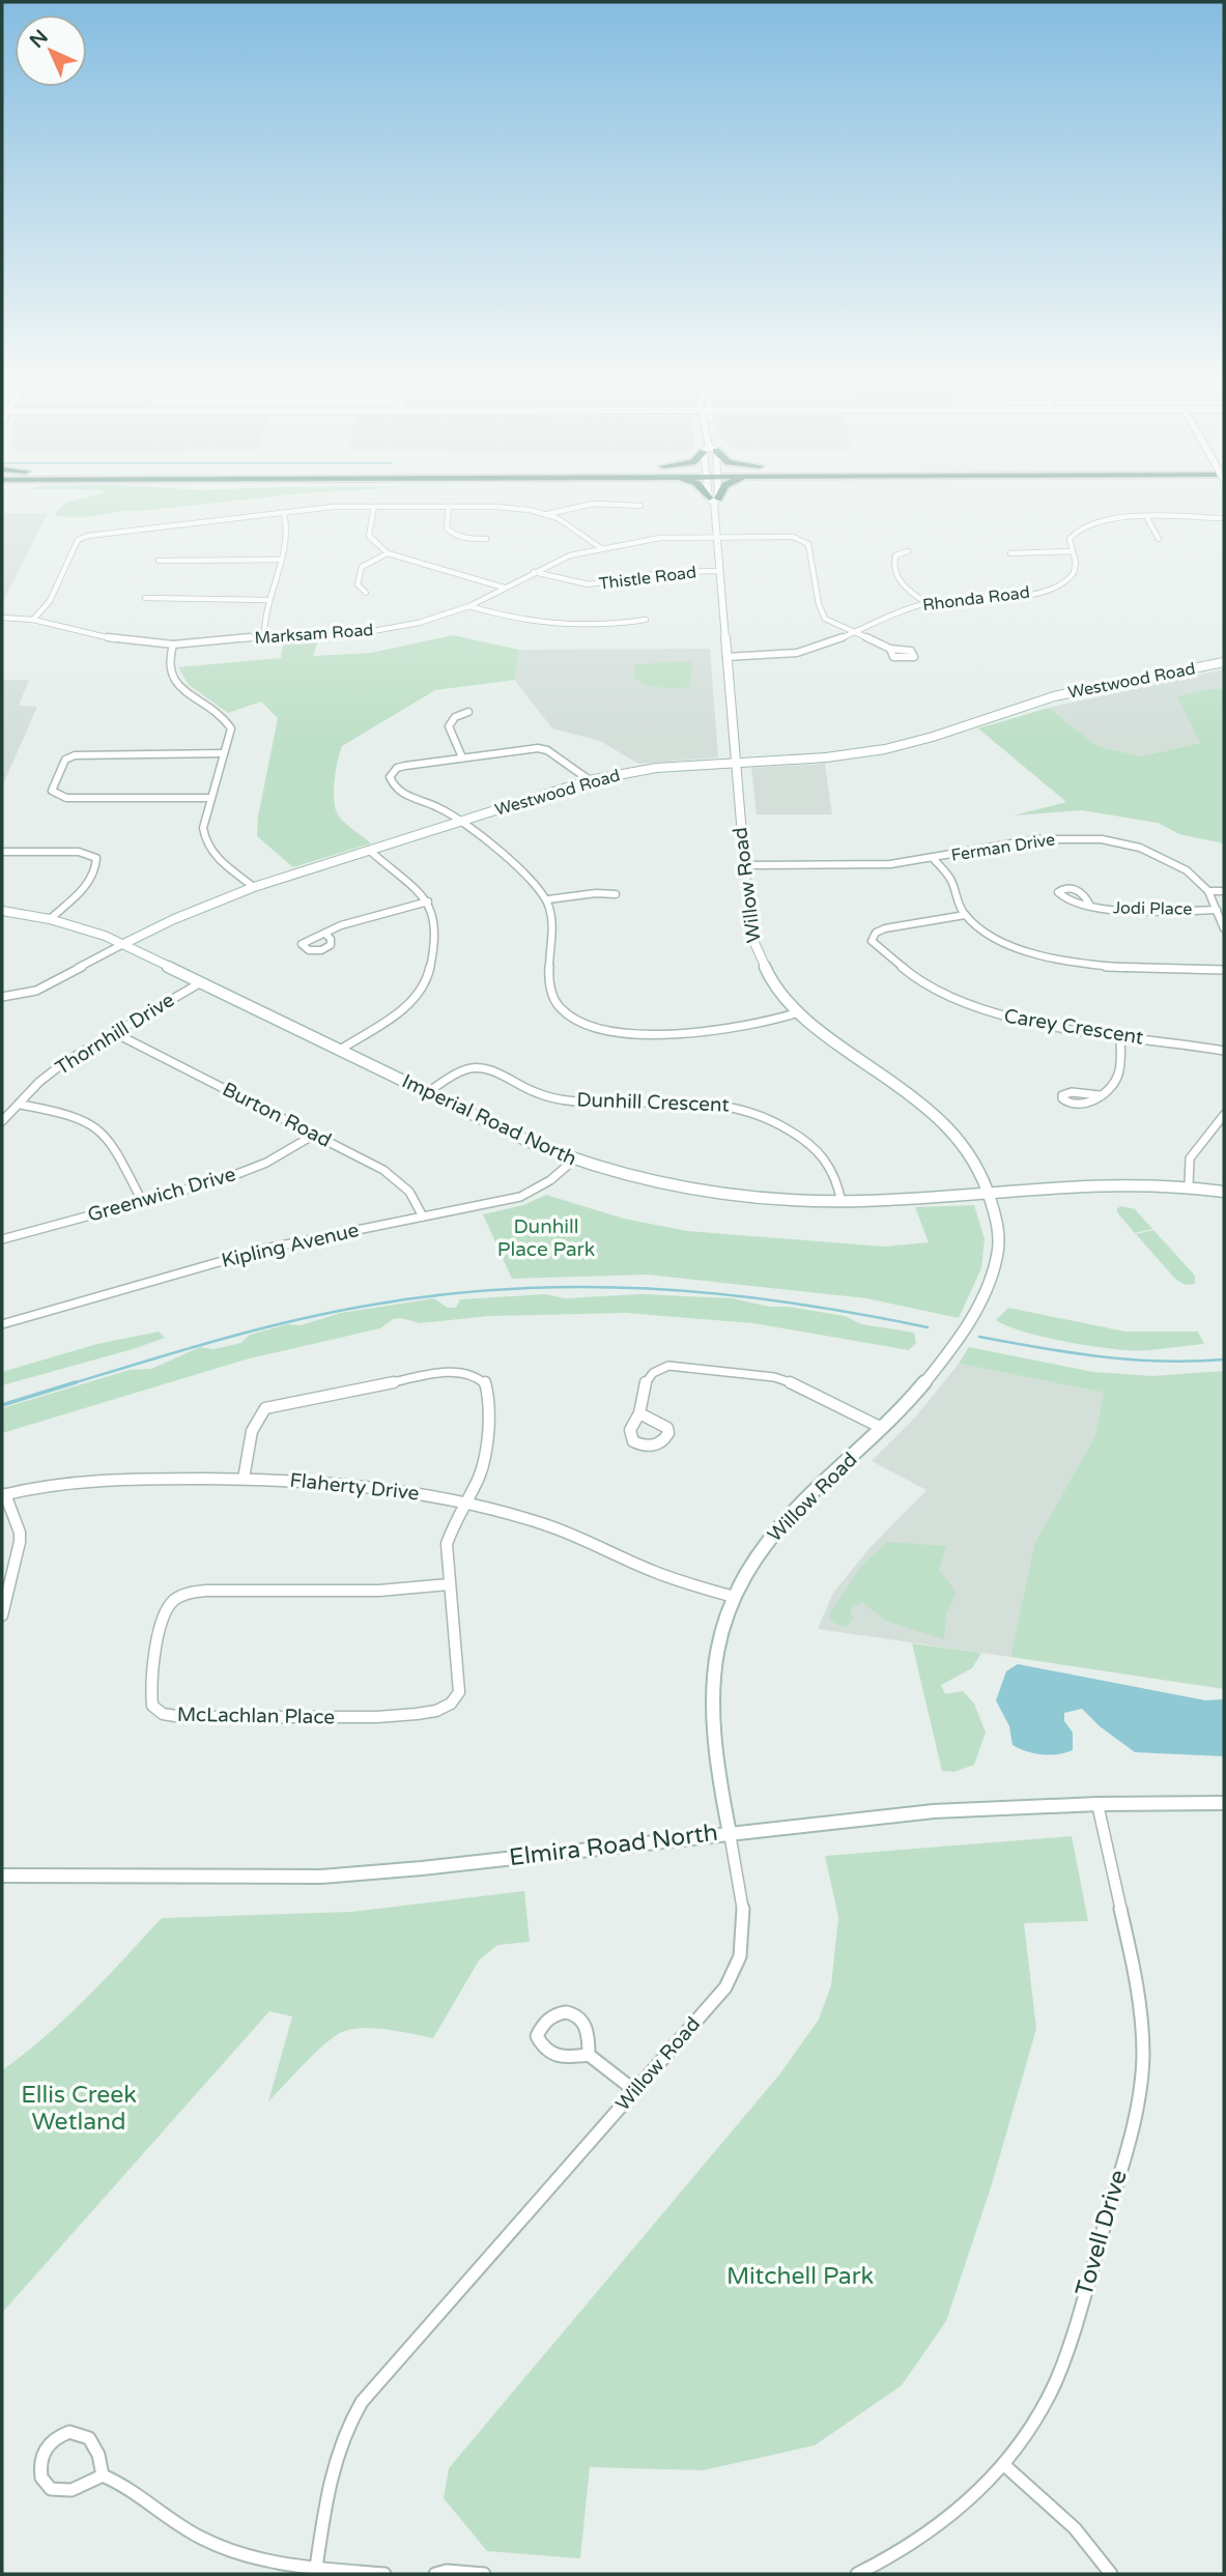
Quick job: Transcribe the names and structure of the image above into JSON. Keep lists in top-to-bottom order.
{
  "streets": {
    "street": [
      "Thistle Road",
      "Rhonda Road",
      "Marksam Road",
      "Westwood Road",
      "Ferman Drive",
      "Willow Road",
      "Jodi Place",
      "Carey Crescent",
      "Thornhill Drive",
      "Dunhill Crescent",
      "Burton Road",
      "Imperial Road North",
      "Greenwich Drive",
      "Kipling Avenue",
      "Flaherty Drive",
      "McLachlan Place",
      "Elmira Road North",
      "Tovell Drive"
    ]
  },
  "crossings": [
    ["Thistle Road", "Marksam Road"],
    ["Thistle Road", "Willow Road"],
    ["Rhonda Road", "Marksam Road"],
    ["Rhonda Road", "Willow Road"],
    ["Marksam Road", "Willow Road"],
    ["Westwood Road", "Willow Road"],
    ["Westwood Road", "Imperial Road North"],
    ["Ferman Drive", "Willow Road"],
    ["Ferman Drive", "Jodi Place"],
    ["Willow Road", "Imperial Road North"],
    ["Willow Road", "Flaherty Drive"],
    ["Willow Road", "Elmira Road North"],
    ["Thornhill Drive", "Burton Road"],
    ["Thornhill Drive", "Imperial Road North"],
    ["Dunhill Crescent", "Imperial Road North"],
    ["Burton Road", "Greenwich Drive"],
    ["Burton Road", "Kipling Avenue"],
    ["Imperial Road North", "Kipling Avenue"],
    ["Flaherty Drive", "McLachlan Place"],
    ["Elmira Road North", "Tovell Drive"]
  ],
  "parks": ["Dunhill Place Park", "Ellis Creek Wetland", "Mitchell Park"],
  "north": "top left"
}
